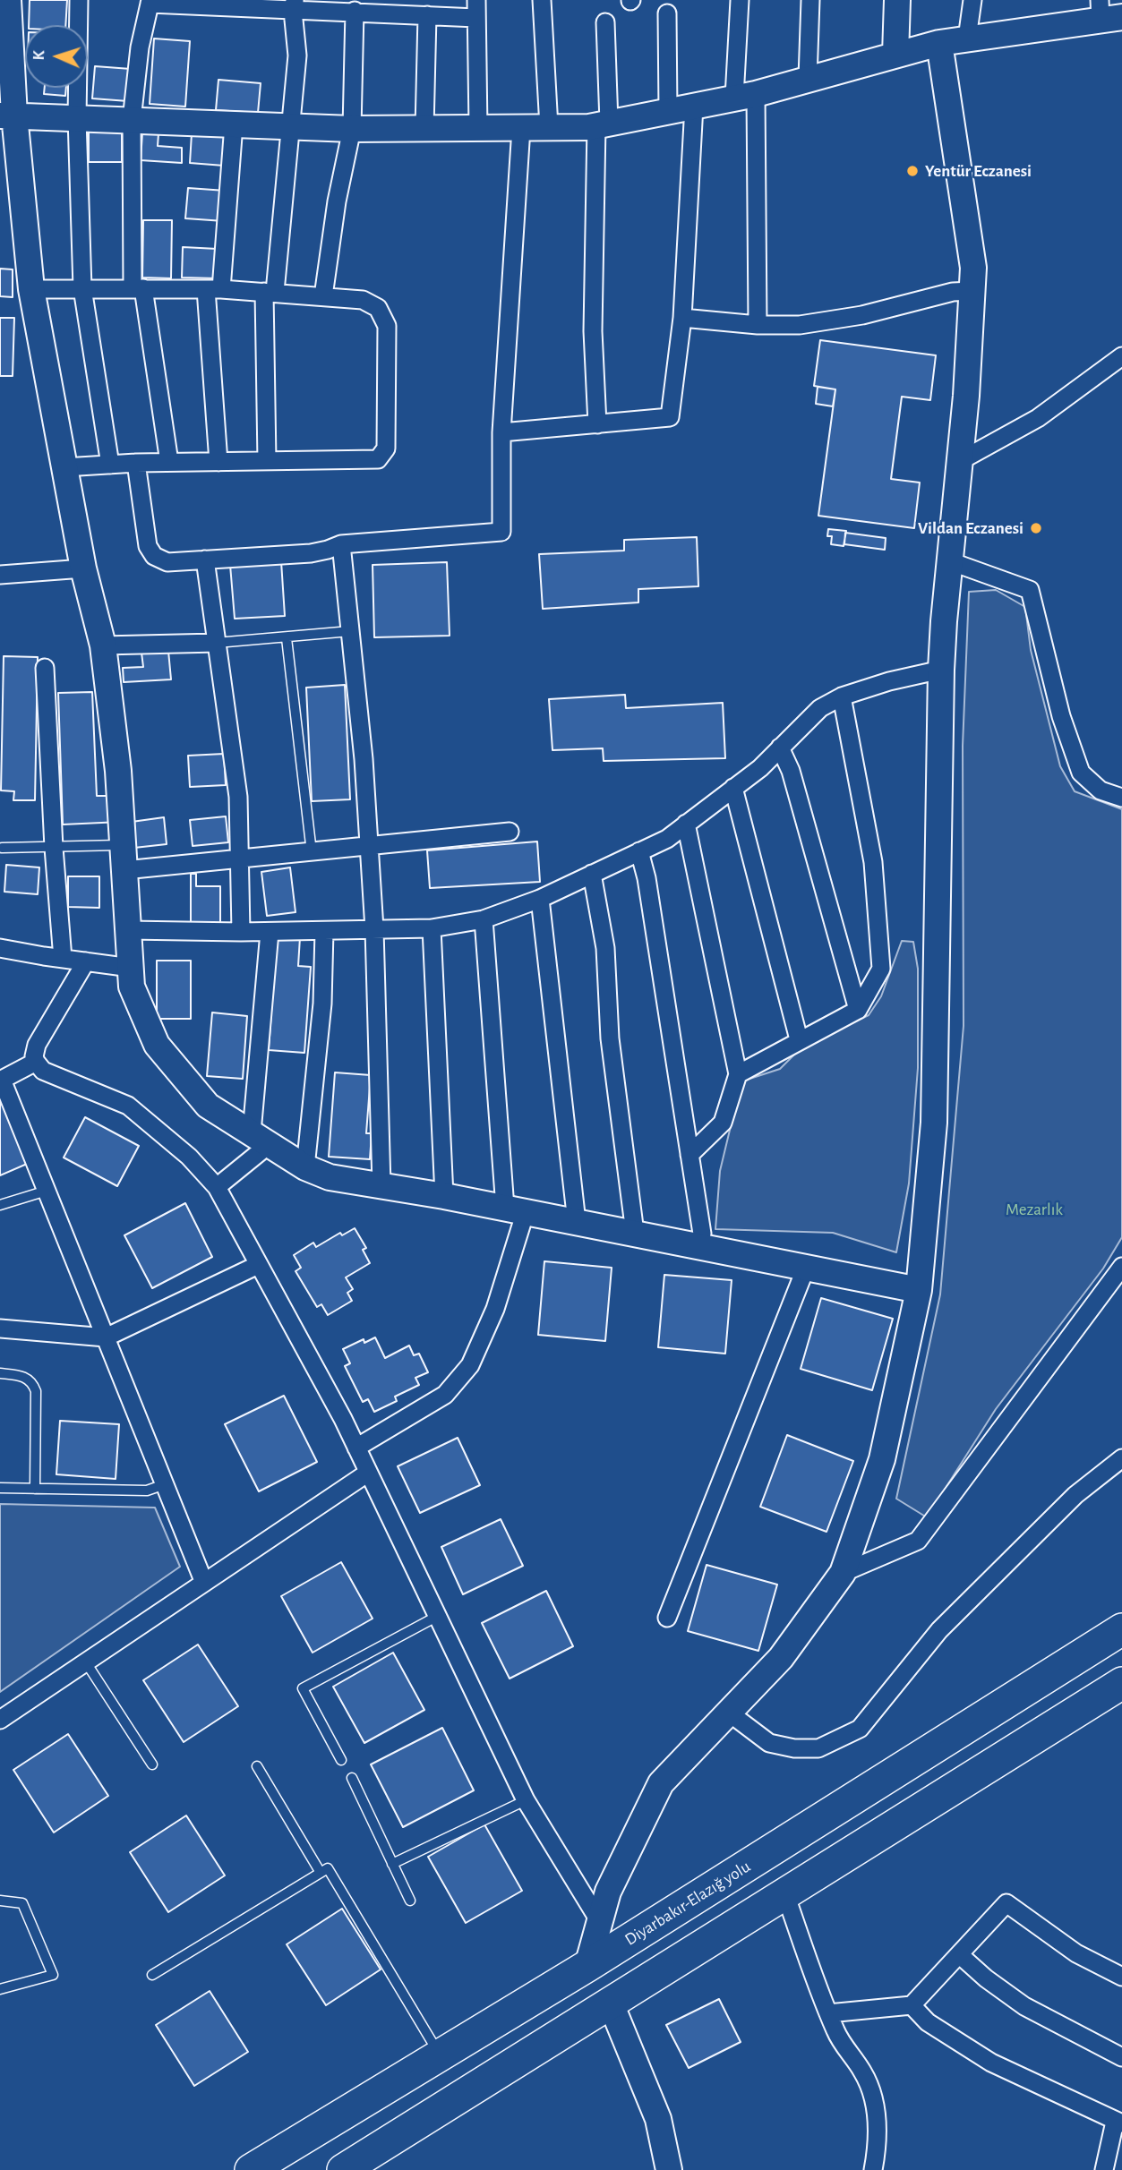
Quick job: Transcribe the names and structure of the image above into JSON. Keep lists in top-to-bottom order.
{
  "streets": {
    "highway": ["Diyarbakır-Elazığ yolu"]
  },
  "parks": ["Mezarlık"],
  "places": ["Yentür Eczanesi", "Vildan Eczanesi"],
  "north": "left"
}
